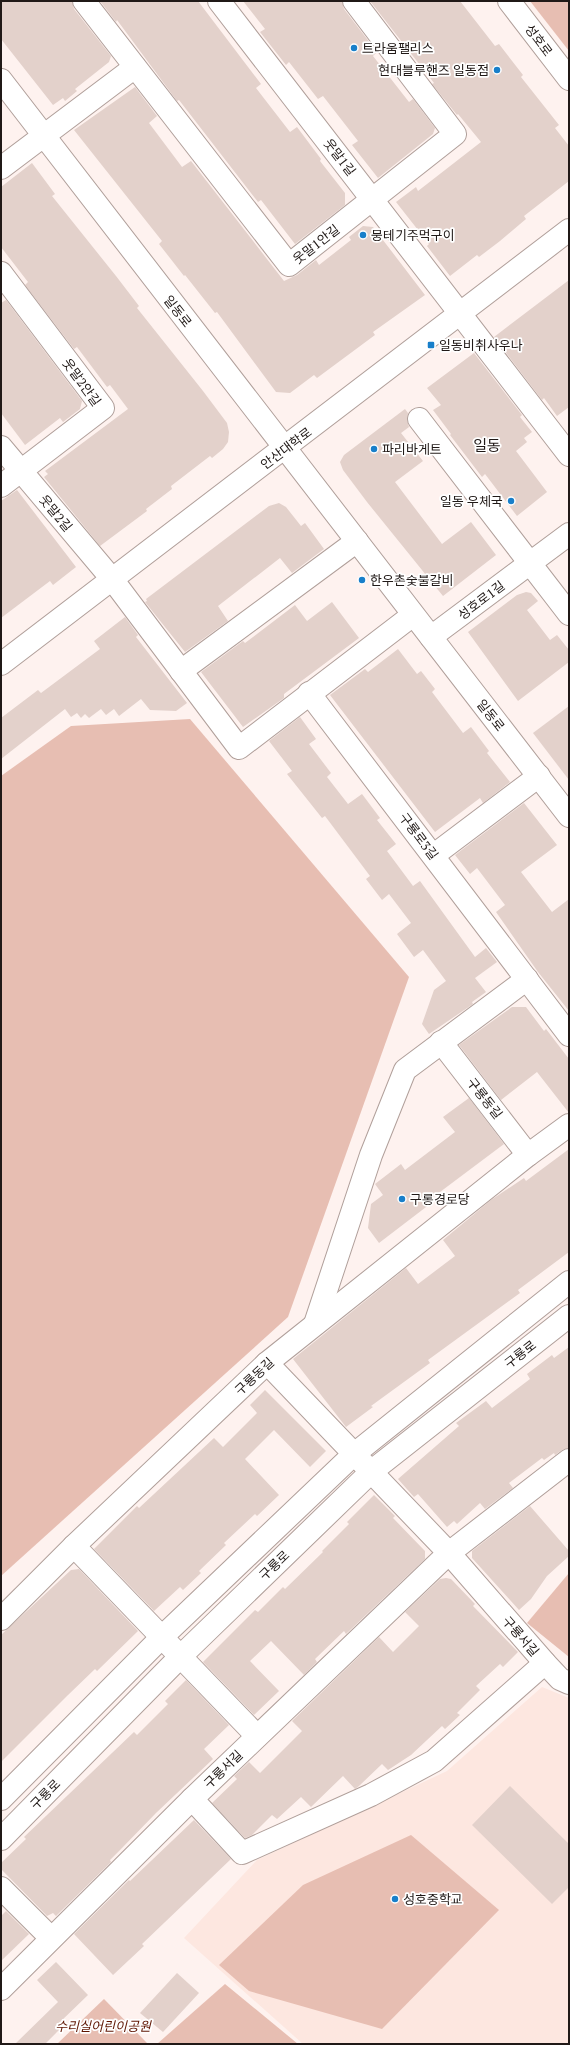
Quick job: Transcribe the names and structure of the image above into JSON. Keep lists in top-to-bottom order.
{
  "streets": {
    "street": [
      "성호로",
      "웃말1길",
      "웃말1안길",
      "일동로",
      "웃말2안길",
      "안산대학로",
      "웃말2길",
      "성호로1길",
      "구룡로3길",
      "구룡동길",
      "구룡로",
      "구룡서길"
    ]
  },
  "crossings": [
    ["웃말1길", "웃말1안길"],
    ["웃말1길", "안산대학로"],
    ["일동로", "안산대학로"],
    ["일동로", "성호로1길"],
    ["웃말2안길", "웃말2길"],
    ["안산대학로", "웃말2길"],
    ["웃말2길", "구룡로3길"]
  ],
  "districts": ["일동"],
  "parks": ["수리실어린이공원"],
  "places": {
    "other": [
      "트라움팰리스",
      "현대블루핸즈 일동점",
      "뭉테기주먹구이",
      "파리바게트",
      "일동 우체국",
      "한우촌숯불갈비",
      "구롱경로당",
      "성호중학교"
    ],
    "transit": ["일동비취사우나"]
  }
}
